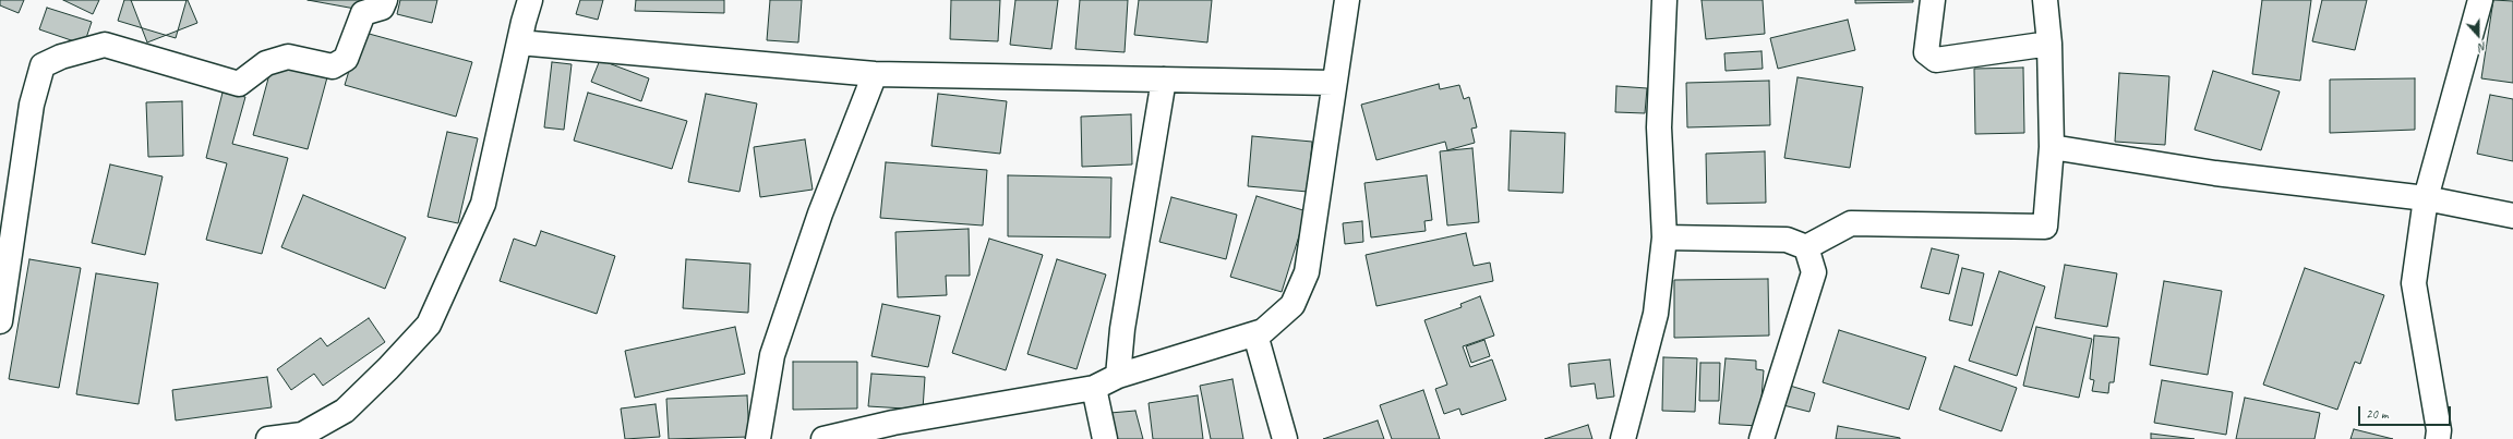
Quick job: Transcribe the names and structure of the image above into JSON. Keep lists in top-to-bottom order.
{
  "scale_bar": "20 m",
  "north": "bottom"
}
